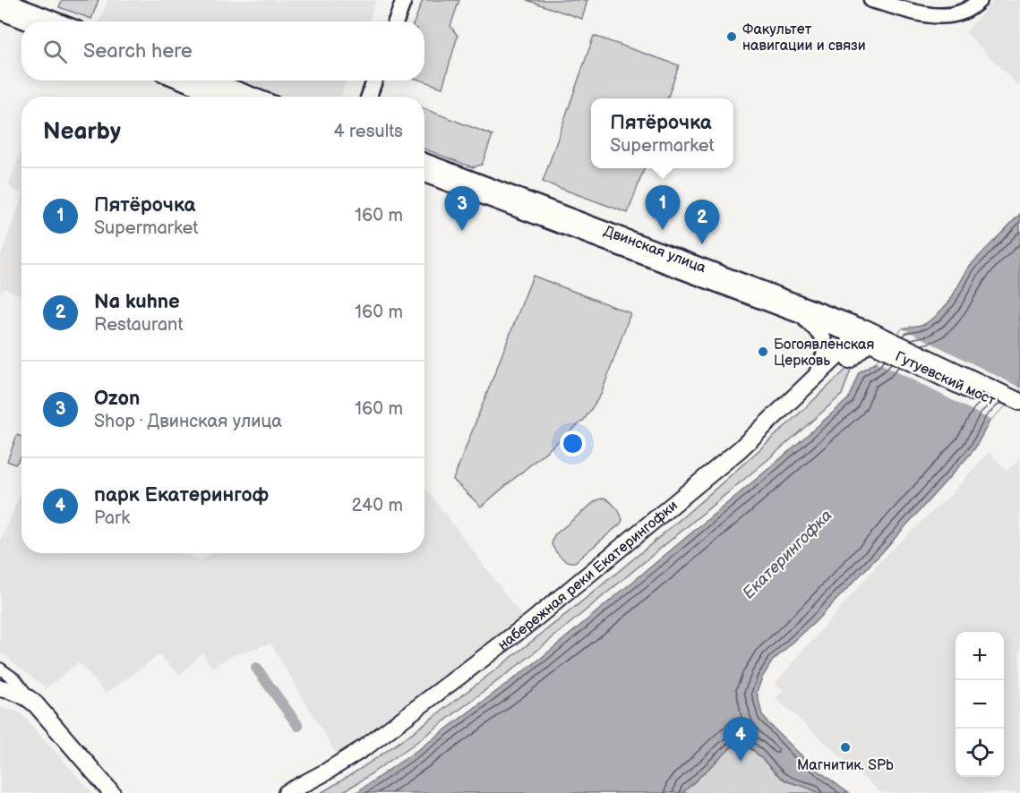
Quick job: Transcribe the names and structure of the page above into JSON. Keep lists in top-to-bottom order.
{
  "streets": {
    "main road": ["Двинская улица", "Гутуевский мост", "набережная реки Екатерингофки"]
  },
  "crossings": [
    ["Двинская улица", "Гутуевский мост"],
    ["Двинская улица", "набережная реки Екатерингофки"]
  ],
  "water": ["Екатерингофка"],
  "places": ["Факультет навигации и связи", "Богоявленская Церковь", "Магнитик. SPb"],
  "page": {
    "search": "Search here",
    "heading": ["Nearby", "4 results"],
    "popup": ["Пятёрочка", "Supermarket"],
    "list": [
      {
        "mark": "1",
        "name": "Пятёрочка",
        "note": "Supermarket",
        "value": "160 m"
      },
      {
        "mark": "2",
        "name": "Na kuhne",
        "note": "Restaurant",
        "value": "160 m"
      },
      {
        "mark": "3",
        "name": "Ozon",
        "note": "Shop · Двинская улица",
        "value": "160 m"
      },
      {
        "mark": "4",
        "name": "парк Екатерингоф",
        "note": "Park",
        "value": "240 m"
      }
    ],
    "pins": [
      "1",
      "3",
      "2",
      "4"
    ],
    "map_buttons": ["+", "−"]
  }
}
